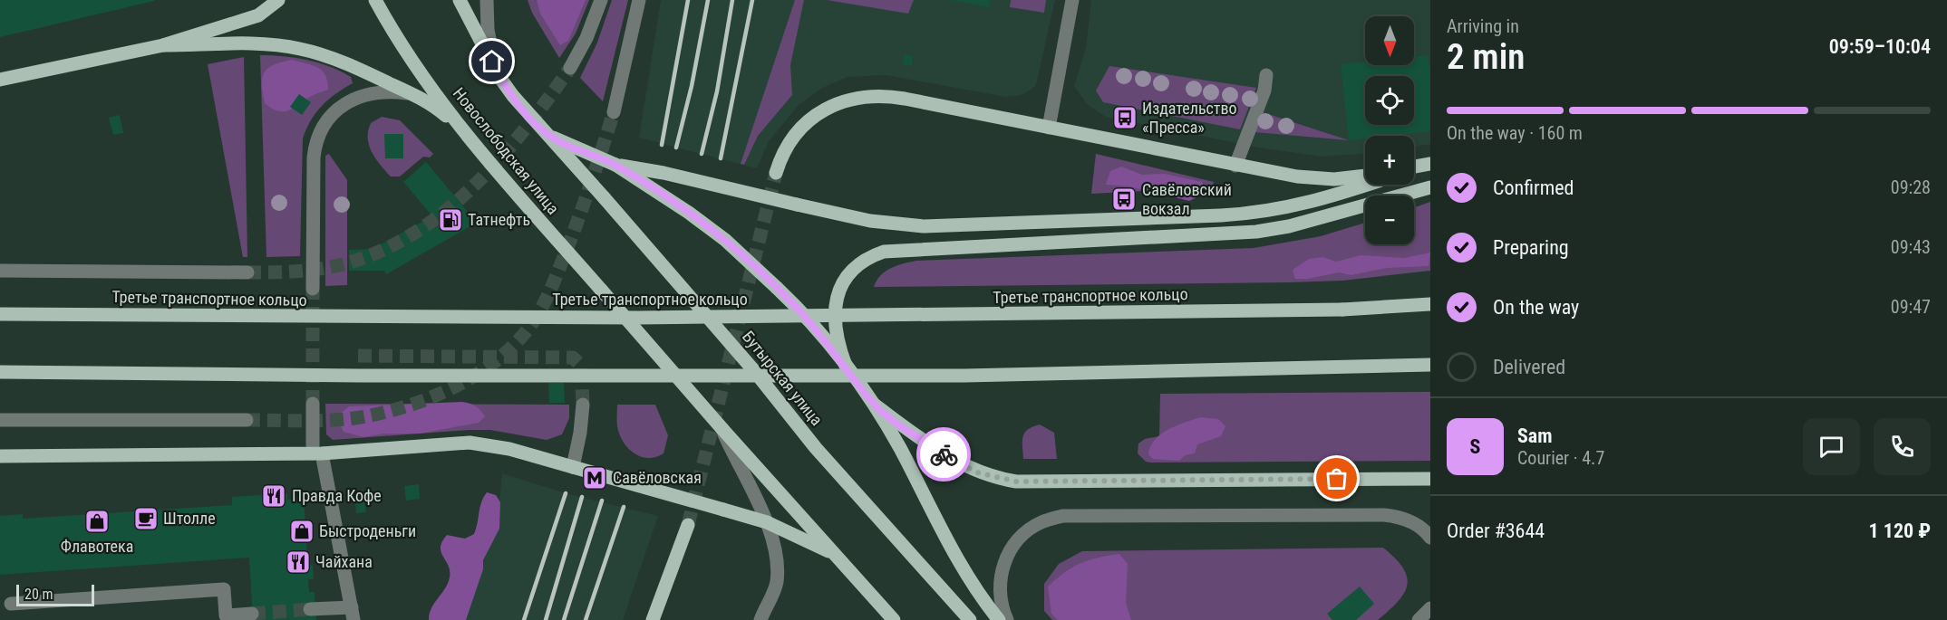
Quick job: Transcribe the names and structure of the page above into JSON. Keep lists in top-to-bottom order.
{
  "streets": {
    "main road": ["Новослободская улица", "Третье транспортное кольцо", "Бутырская улица"]
  },
  "places": {
    "bus stop": ["Издательство «Пресса»", "Савёловский вокзал"],
    "fuel station": ["Татнефть"],
    "metro station": ["Савёловская"],
    "restaurant": ["Правда Кофе", "Чайхана"],
    "cafe": ["Штолле"],
    "shop": ["Флавотека", "Быстроденьги"]
  },
  "scale_bar": "20 m",
  "north": "bottom",
  "page": {
    "heading": ["2 min", "Arriving in", "09:59–10:04"],
    "panel": [
      "Sam",
      "Courier · 4.7",
      "Order #3644",
      "1 120 ₽"
    ],
    "map_buttons": ["+", "−"],
    "bar": "On the way · 160 m",
    "list": [
      ["Confirmed", "09:28"],
      ["Preparing", "09:43"],
      ["On the way", "09:47"],
      "Delivered"
    ],
    "round": "S",
    "scale": "20 m"
  }
}
